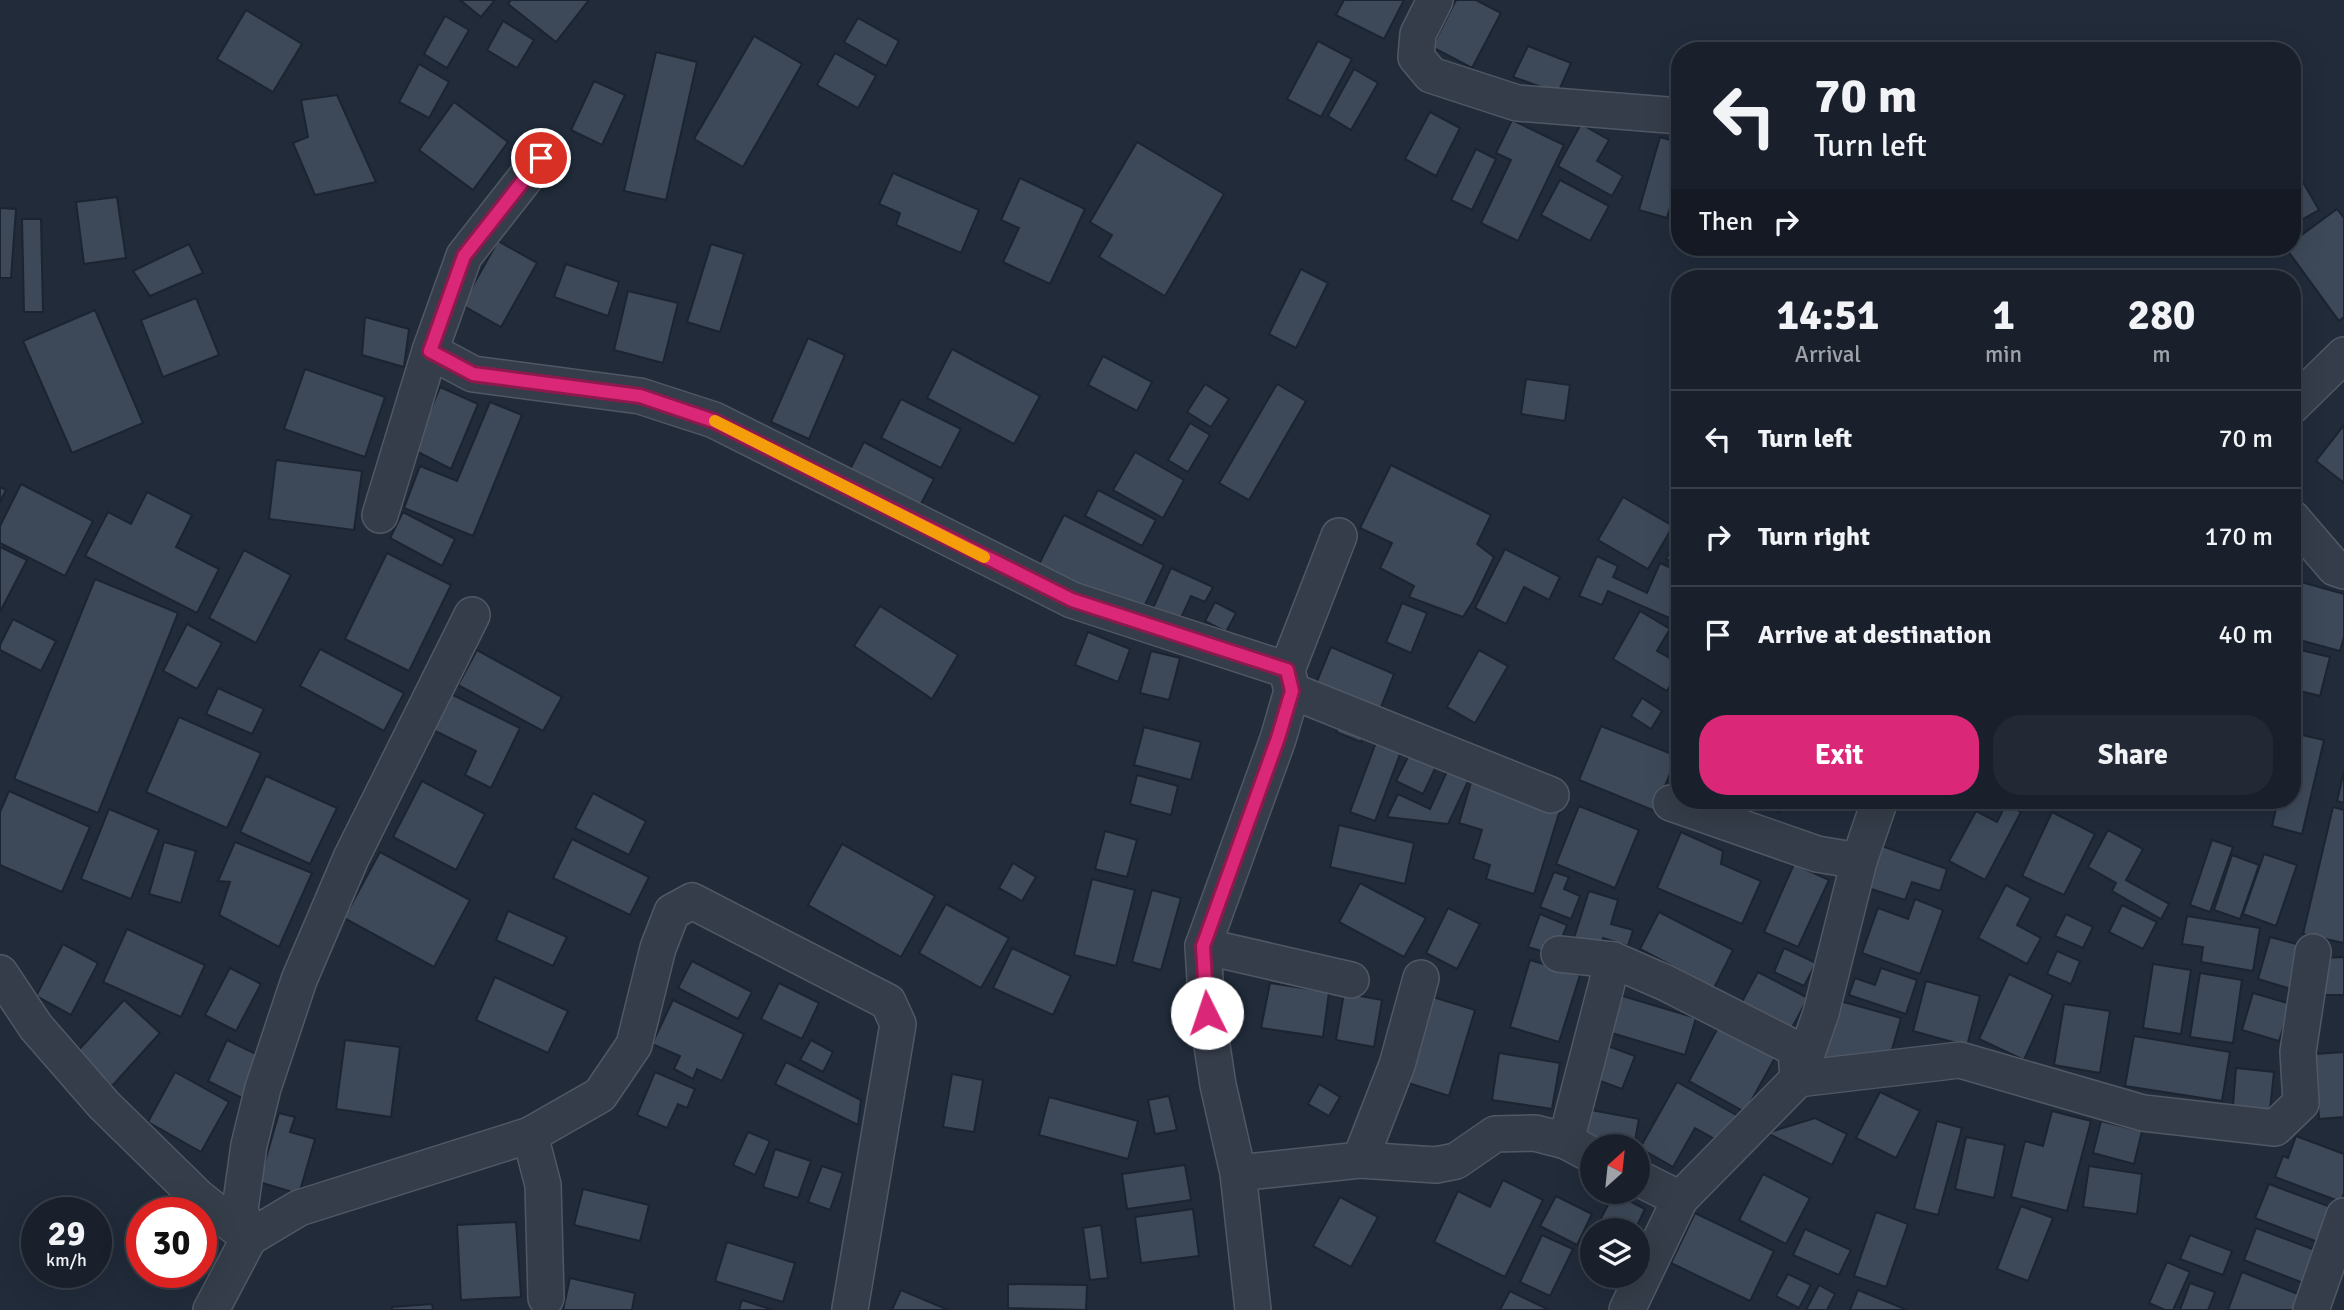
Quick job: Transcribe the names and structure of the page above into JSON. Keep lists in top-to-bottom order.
{
  "north": "top right",
  "page": {
    "turn": ["70 m", "Turn left"],
    "then": "Then",
    "eta": [
      "14:51",
      "Arrival",
      "1",
      "min",
      "280",
      "m"
    ],
    "list": [
      {
        "name": "Turn left",
        "value": "70 m"
      },
      {
        "name": "Turn right",
        "value": "170 m"
      },
      {
        "name": "Arrive at destination",
        "value": "40 m"
      }
    ],
    "buttons": ["Exit", "Share"],
    "speed": "29 km/h",
    "limit": "30"
  }
}
